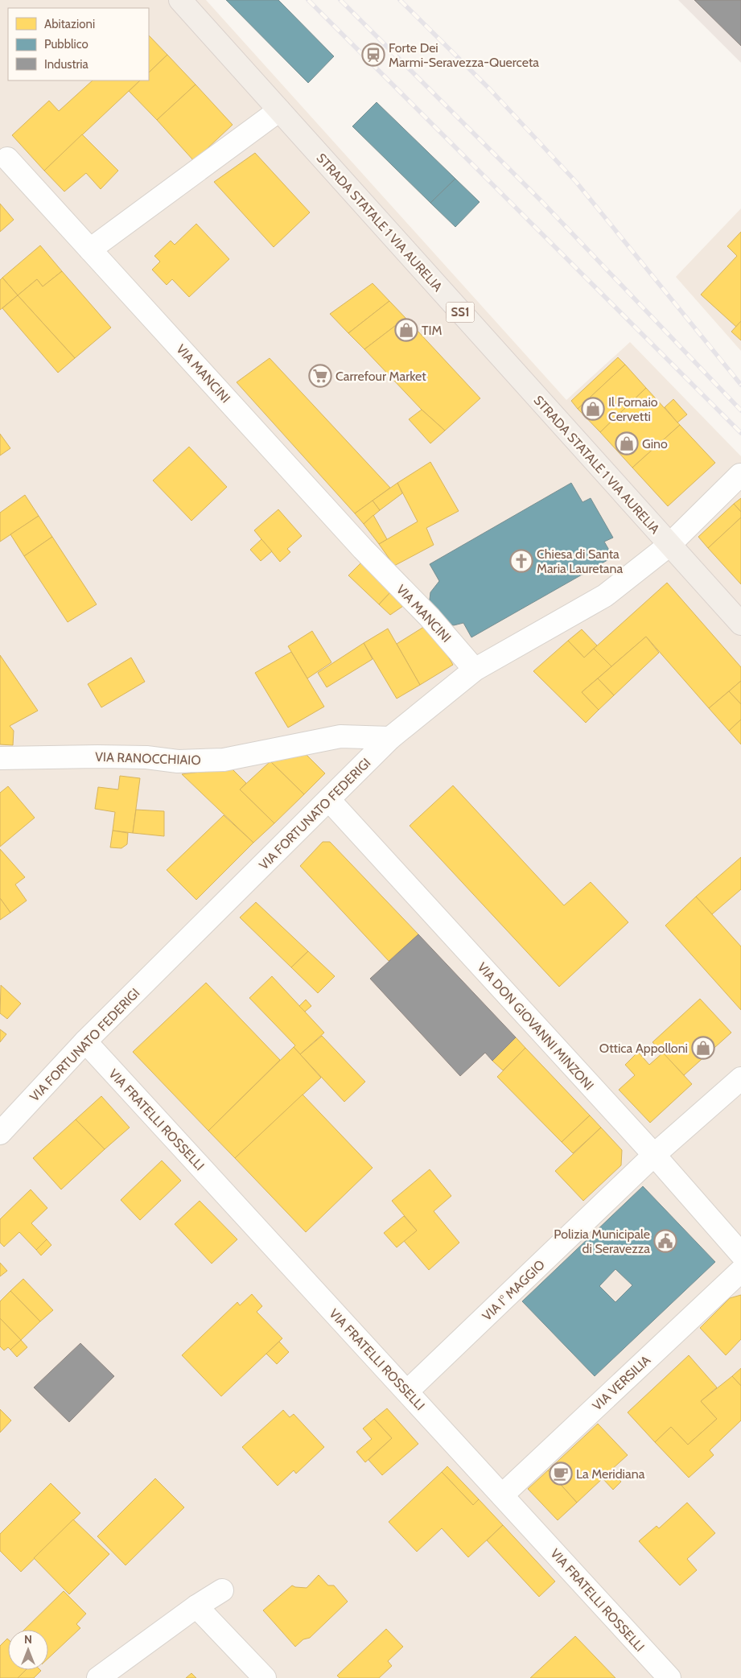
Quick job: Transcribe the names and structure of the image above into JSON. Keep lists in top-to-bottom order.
{
  "streets": {
    "main road": ["STRADA STATALE 1 VIA AURELIA", "SS1"],
    "street": [
      "VIA MANCINI",
      "VIA RANOCCHIAIO",
      "VIA FORTUNATO FEDERIGI",
      "VIA DON GIOVANNI MINZONI",
      "VIA FRATELLI ROSSELLI",
      "VIA I° MAGGIO",
      "VIA VERSILIA"
    ]
  },
  "crossings": [
    ["STRADA STATALE 1 VIA AURELIA", "VIA FORTUNATO FEDERIGI"],
    ["VIA MANCINI", "VIA FORTUNATO FEDERIGI"],
    ["VIA RANOCCHIAIO", "VIA FORTUNATO FEDERIGI"],
    ["VIA FORTUNATO FEDERIGI", "VIA DON GIOVANNI MINZONI"],
    ["VIA FORTUNATO FEDERIGI", "VIA FRATELLI ROSSELLI"],
    ["VIA DON GIOVANNI MINZONI", "VIA I° MAGGIO"],
    ["VIA FRATELLI ROSSELLI", "VIA I° MAGGIO"],
    ["VIA FRATELLI ROSSELLI", "VIA VERSILIA"]
  ],
  "places": {
    "station": ["Forte Dei Marmi-Seravezza-Querceta"],
    "shop": [
      "TIM",
      "Il Fornaio Cervetti",
      "Gino",
      "Ottica Appolloni"
    ],
    "supermarket": ["Carrefour Market"],
    "church": ["Chiesa di Santa Maria Lauretana"],
    "public building": ["Polizia Municipale di Seravezza"],
    "cafe": ["La Meridiana"]
  },
  "legend": ["Abitazioni", "Pubblico", "Industria"],
  "north": "top"
}
